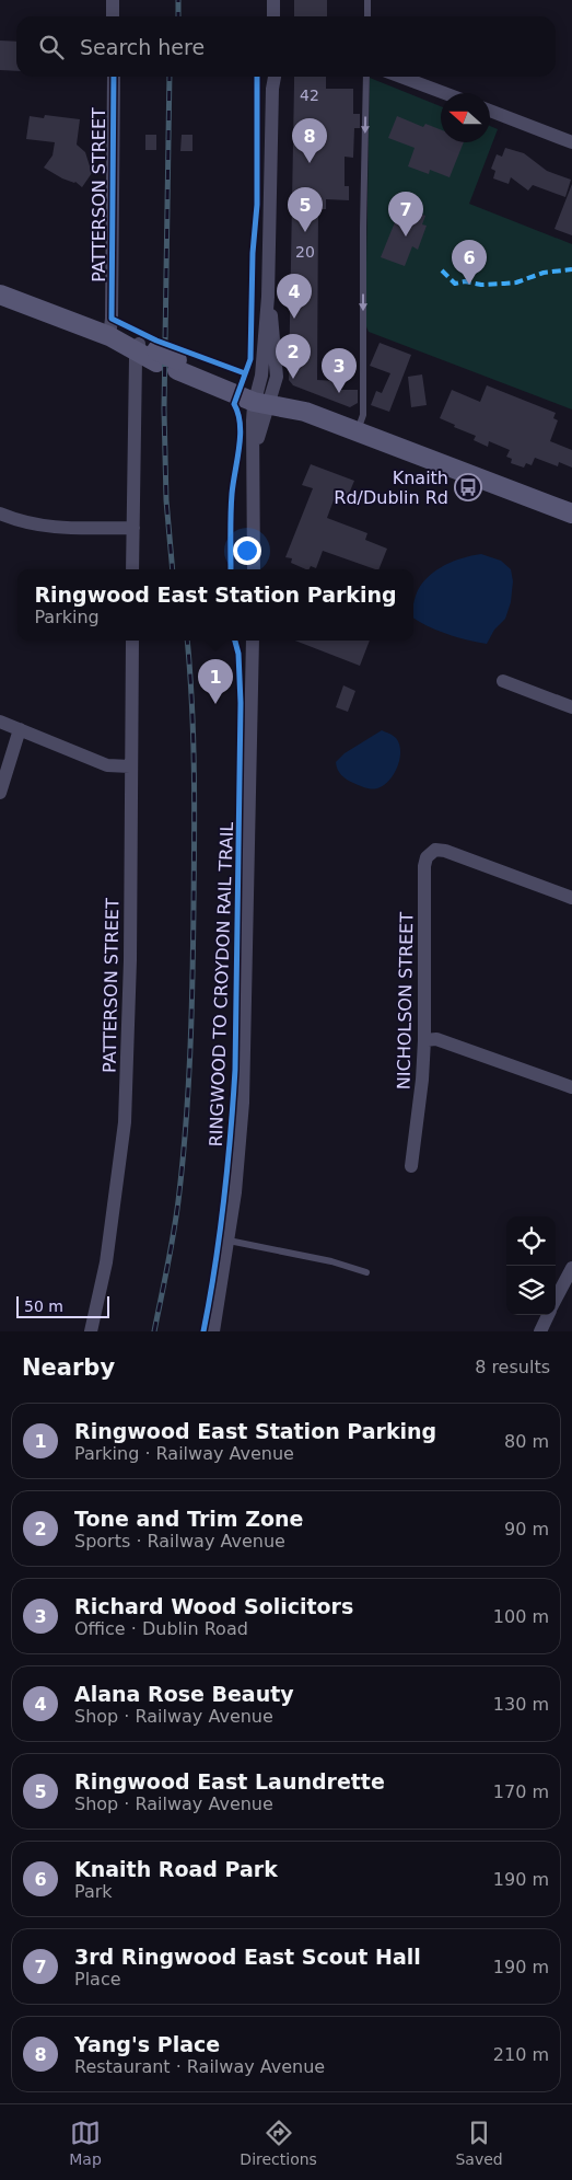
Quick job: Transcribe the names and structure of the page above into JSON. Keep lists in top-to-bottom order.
{
  "streets": {
    "street": ["PATTERSON STREET", "NICHOLSON STREET"],
    "cycle path": ["RINGWOOD TO CROYDON RAIL TRAIL"]
  },
  "places": {
    "bus stop": ["Knaith Rd/Dublin Rd"]
  },
  "house_numbers": ["42", "20"],
  "scale_bar": "50 m",
  "north": "left",
  "page": {
    "search": "Search here",
    "pins": [
      "8",
      "5",
      "7",
      "6",
      "4",
      "2",
      "3",
      "1"
    ],
    "popup": ["Ringwood East Station Parking", "Parking"],
    "scale": "50 m",
    "heading": ["Nearby", "8 results"],
    "list": [
      {
        "mark": "1",
        "name": "Ringwood East Station Parking",
        "note": "Parking · Railway Avenue",
        "value": "80 m"
      },
      {
        "mark": "2",
        "name": "Tone and Trim Zone",
        "note": "Sports · Railway Avenue",
        "value": "90 m"
      },
      {
        "mark": "3",
        "name": "Richard Wood Solicitors",
        "note": "Office · Dublin Road",
        "value": "100 m"
      },
      {
        "mark": "4",
        "name": "Alana Rose Beauty",
        "note": "Shop · Railway Avenue",
        "value": "130 m"
      },
      {
        "mark": "5",
        "name": "Ringwood East Laundrette",
        "note": "Shop · Railway Avenue",
        "value": "170 m"
      },
      {
        "mark": "6",
        "name": "Knaith Road Park",
        "note": "Park",
        "value": "190 m"
      },
      {
        "mark": "7",
        "name": "3rd Ringwood East Scout Hall",
        "note": "Place",
        "value": "190 m"
      },
      {
        "mark": "8",
        "name": "Yang's Place",
        "note": "Restaurant · Railway Avenue",
        "value": "210 m"
      }
    ],
    "nav": ["Map", "Directions", "Saved"]
  }
}
